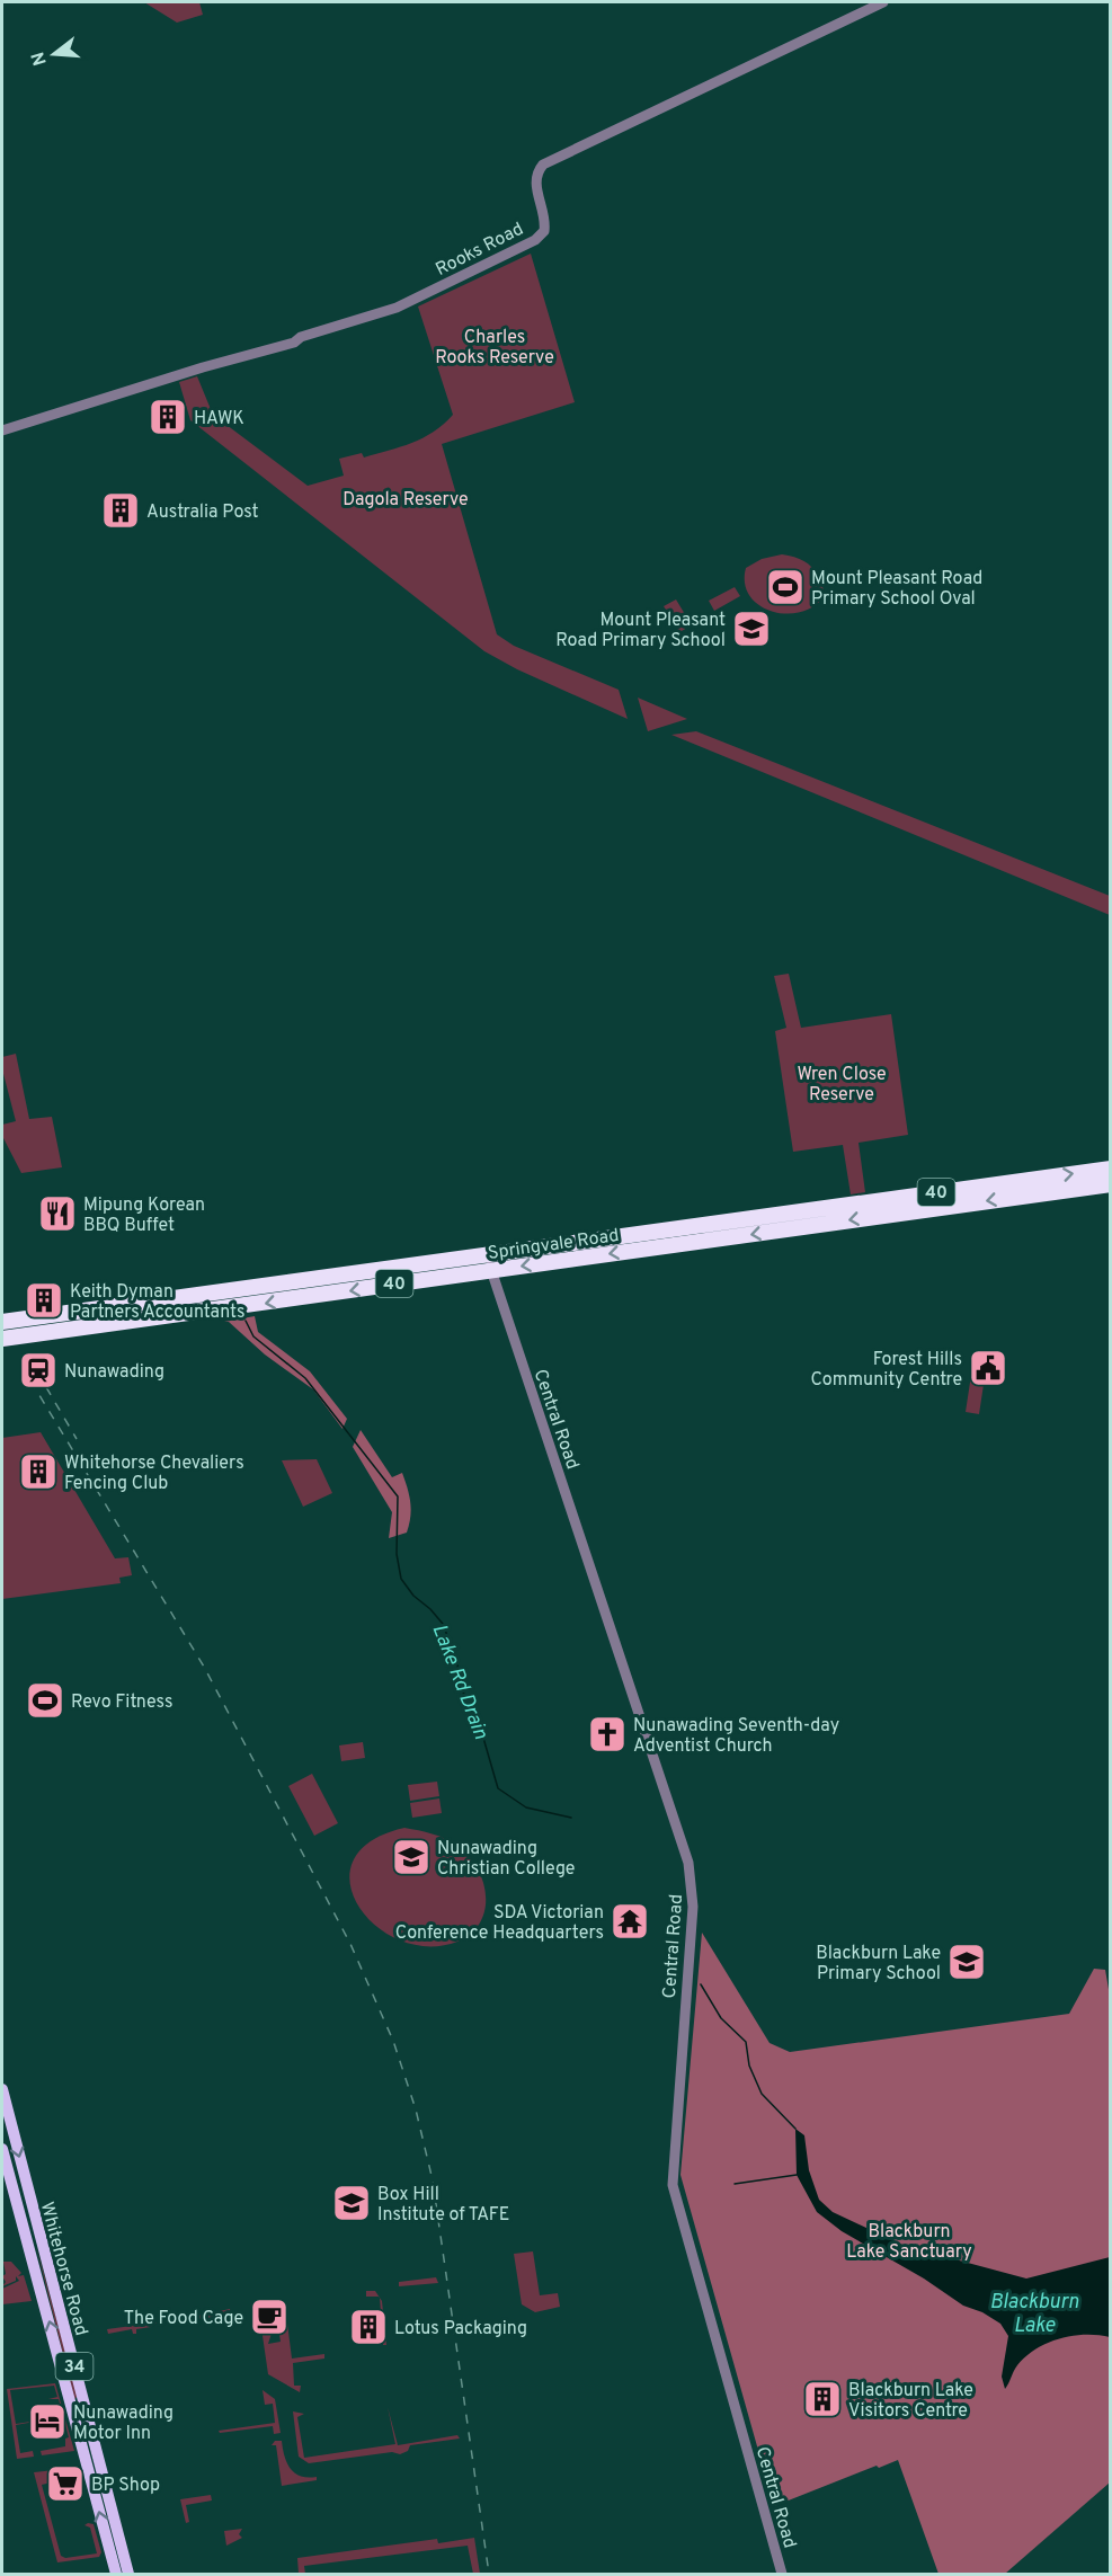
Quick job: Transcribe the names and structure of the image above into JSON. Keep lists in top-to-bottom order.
{
  "streets": {
    "highway": ["40", "Springvale Road"],
    "main road": ["Whitehorse Road", "34"],
    "street": ["Rooks Road", "Central Road"]
  },
  "crossings": [
    ["Springvale Road", "Central Road"]
  ],
  "water": ["Lake Rd Drain", "Blackburn Lake"],
  "parks": [
    "Charles Rooks Reserve",
    "Dagola Reserve",
    "Wren Close Reserve",
    "Blackburn Lake Sanctuary"
  ],
  "places": {
    "building": [
      "HAWK",
      "Australia Post",
      "Keith Dyman Partners Accountants",
      "Whitehorse Chevaliers Fencing Club",
      "Lotus Packaging",
      "Blackburn Lake Visitors Centre"
    ],
    "sports": ["Mount Pleasant Road Primary School Oval", "Revo Fitness"],
    "school or university": [
      "Mount Pleasant Road Primary School",
      "Nunawading Christian College",
      "Blackburn Lake Primary School",
      "Box Hill Institute of TAFE"
    ],
    "restaurant": ["Mipung Korean BBQ Buffet"],
    "public building": ["Forest Hills Community Centre"],
    "station": ["Nunawading"],
    "church": ["Nunawading Seventh-day Adventist Church"],
    "temple": ["SDA Victorian Conference Headquarters"],
    "cafe": ["The Food Cage"],
    "hotel": ["Nunawading Motor Inn"],
    "supermarket": ["BP Shop"]
  },
  "north": "left"
}
